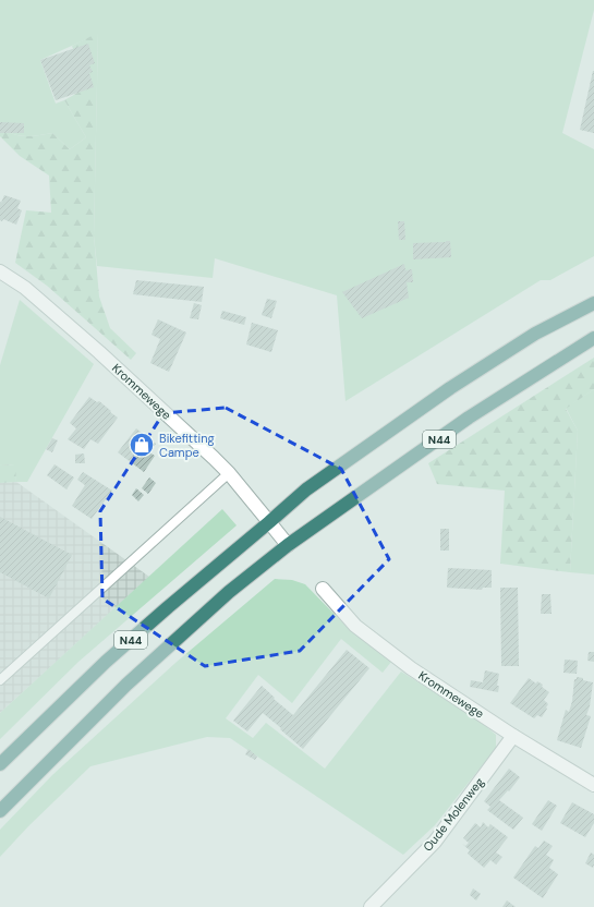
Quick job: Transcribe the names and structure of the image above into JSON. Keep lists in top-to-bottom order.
{
  "streets": {
    "highway": ["N44"],
    "street": ["Krommewege", "Oude Molenweg"]
  },
  "crossings": [
    ["Krommewege", "N44"],
    ["Krommewege", "Oude Molenweg"]
  ],
  "places": {
    "shop": ["Bikefitting Campe"]
  }
}
